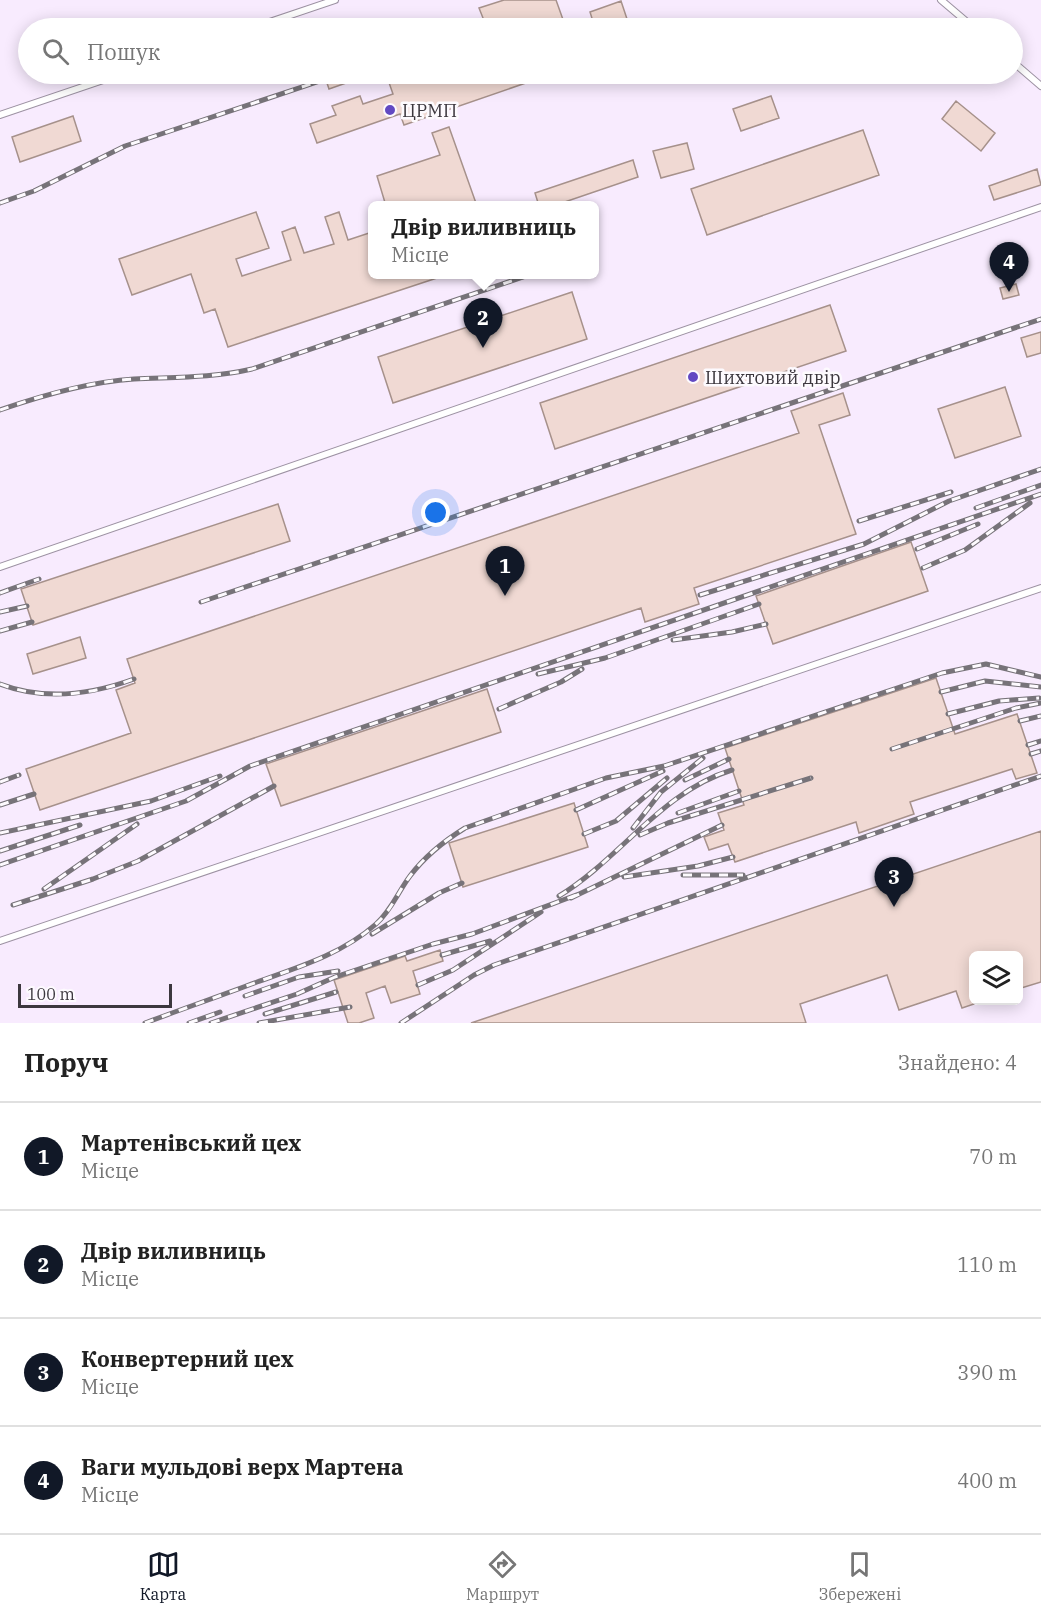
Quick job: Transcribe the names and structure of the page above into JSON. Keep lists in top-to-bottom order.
{
  "places": ["ЦРМП", "Шихтовий двір"],
  "scale_bar": "100 m",
  "page": {
    "search": "Пошук",
    "popup": ["Двір виливниць", "Місце"],
    "pins": [
      "4",
      "2",
      "1",
      "3"
    ],
    "scale": "100 m",
    "heading": ["Поруч", "Знайдено: 4"],
    "list": [
      {
        "mark": "1",
        "name": "Мартенівський цех",
        "note": "Місце",
        "value": "70 m"
      },
      {
        "mark": "2",
        "name": "Двір виливниць",
        "note": "Місце",
        "value": "110 m"
      },
      {
        "mark": "3",
        "name": "Конвертерний цех",
        "note": "Місце",
        "value": "390 m"
      },
      {
        "mark": "4",
        "name": "Ваги мульдові верх Мартена",
        "note": "Місце",
        "value": "400 m"
      }
    ],
    "nav": ["Карта", "Маршрут", "Збережені"]
  }
}
